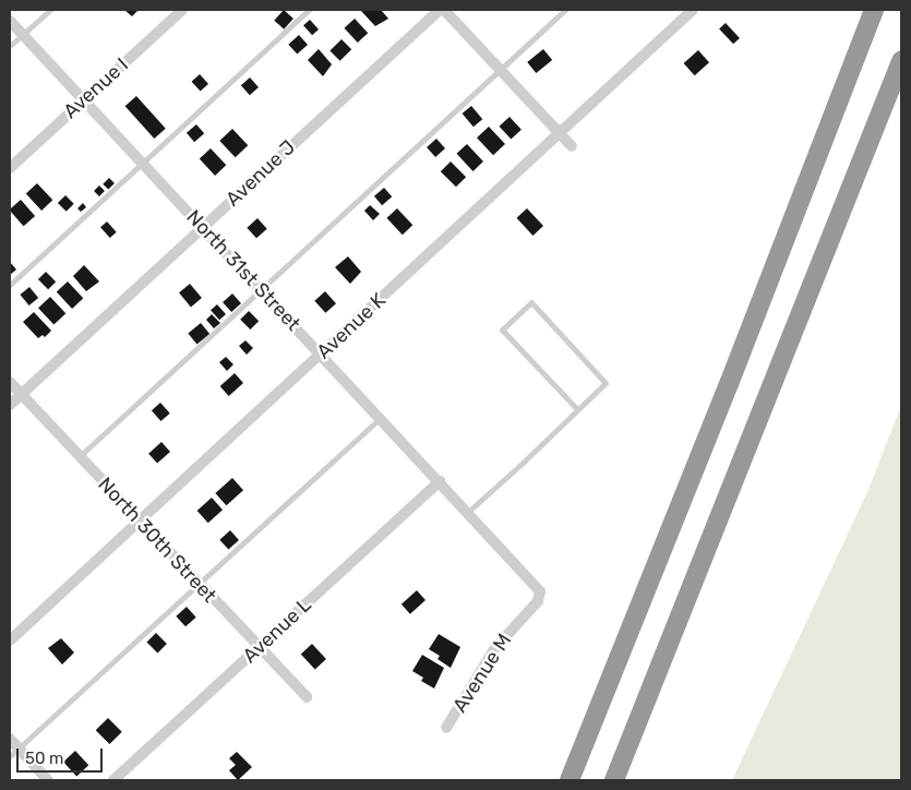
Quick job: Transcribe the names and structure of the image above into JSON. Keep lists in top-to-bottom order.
{
  "streets": {
    "street": [
      "Avenue I",
      "Avenue J",
      "North 31st Street",
      "Avenue K",
      "North 30th Street",
      "Avenue L",
      "Avenue M"
    ]
  },
  "crossings": [
    ["Avenue I", "North 31st Street"],
    ["Avenue J", "North 31st Street"],
    ["Avenue J", "North 30th Street"],
    ["North 31st Street", "Avenue K"],
    ["North 31st Street", "Avenue L"],
    ["North 31st Street", "Avenue M"],
    ["Avenue K", "North 30th Street"],
    ["North 30th Street", "Avenue L"]
  ],
  "scale_bar": "50 m"
}
